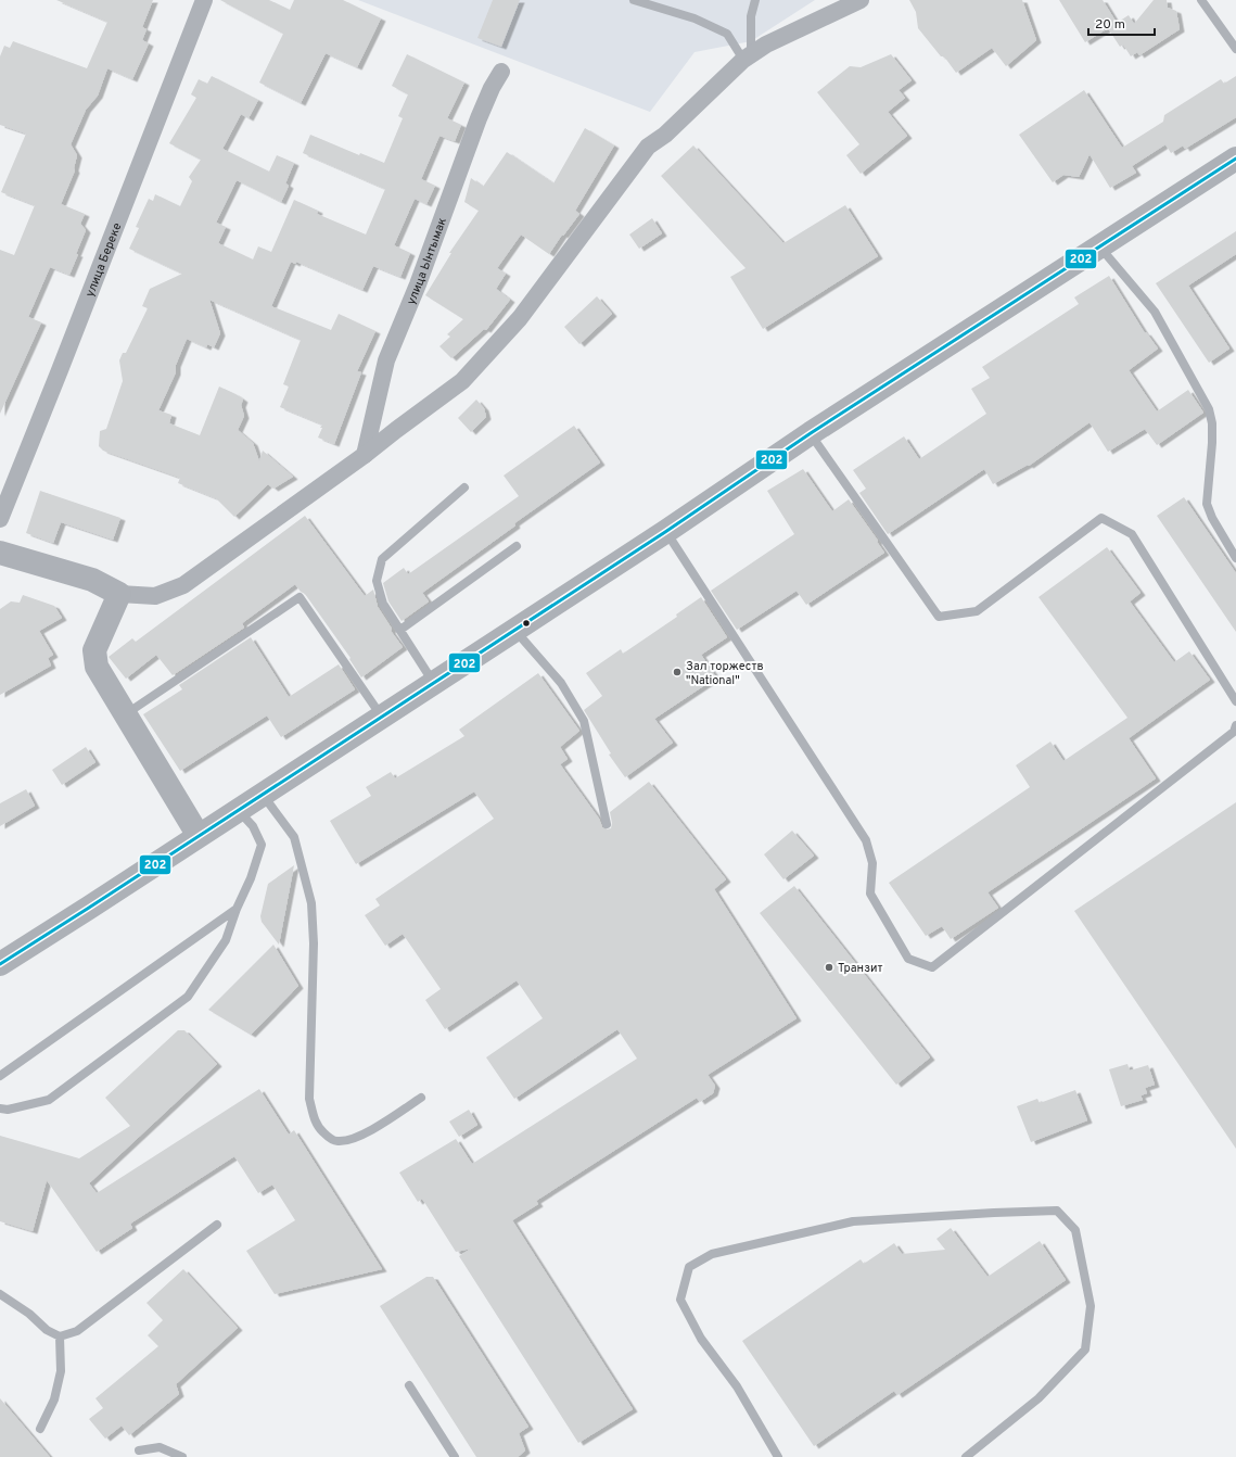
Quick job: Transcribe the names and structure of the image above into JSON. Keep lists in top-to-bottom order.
{
  "streets": {
    "street": ["улица Береке", "улица Ынтымак"]
  },
  "places": ["Зал торжеств \"National\"", "Транзит"],
  "lines": ["transit line 202"],
  "scale_bar": "20 m"
}
